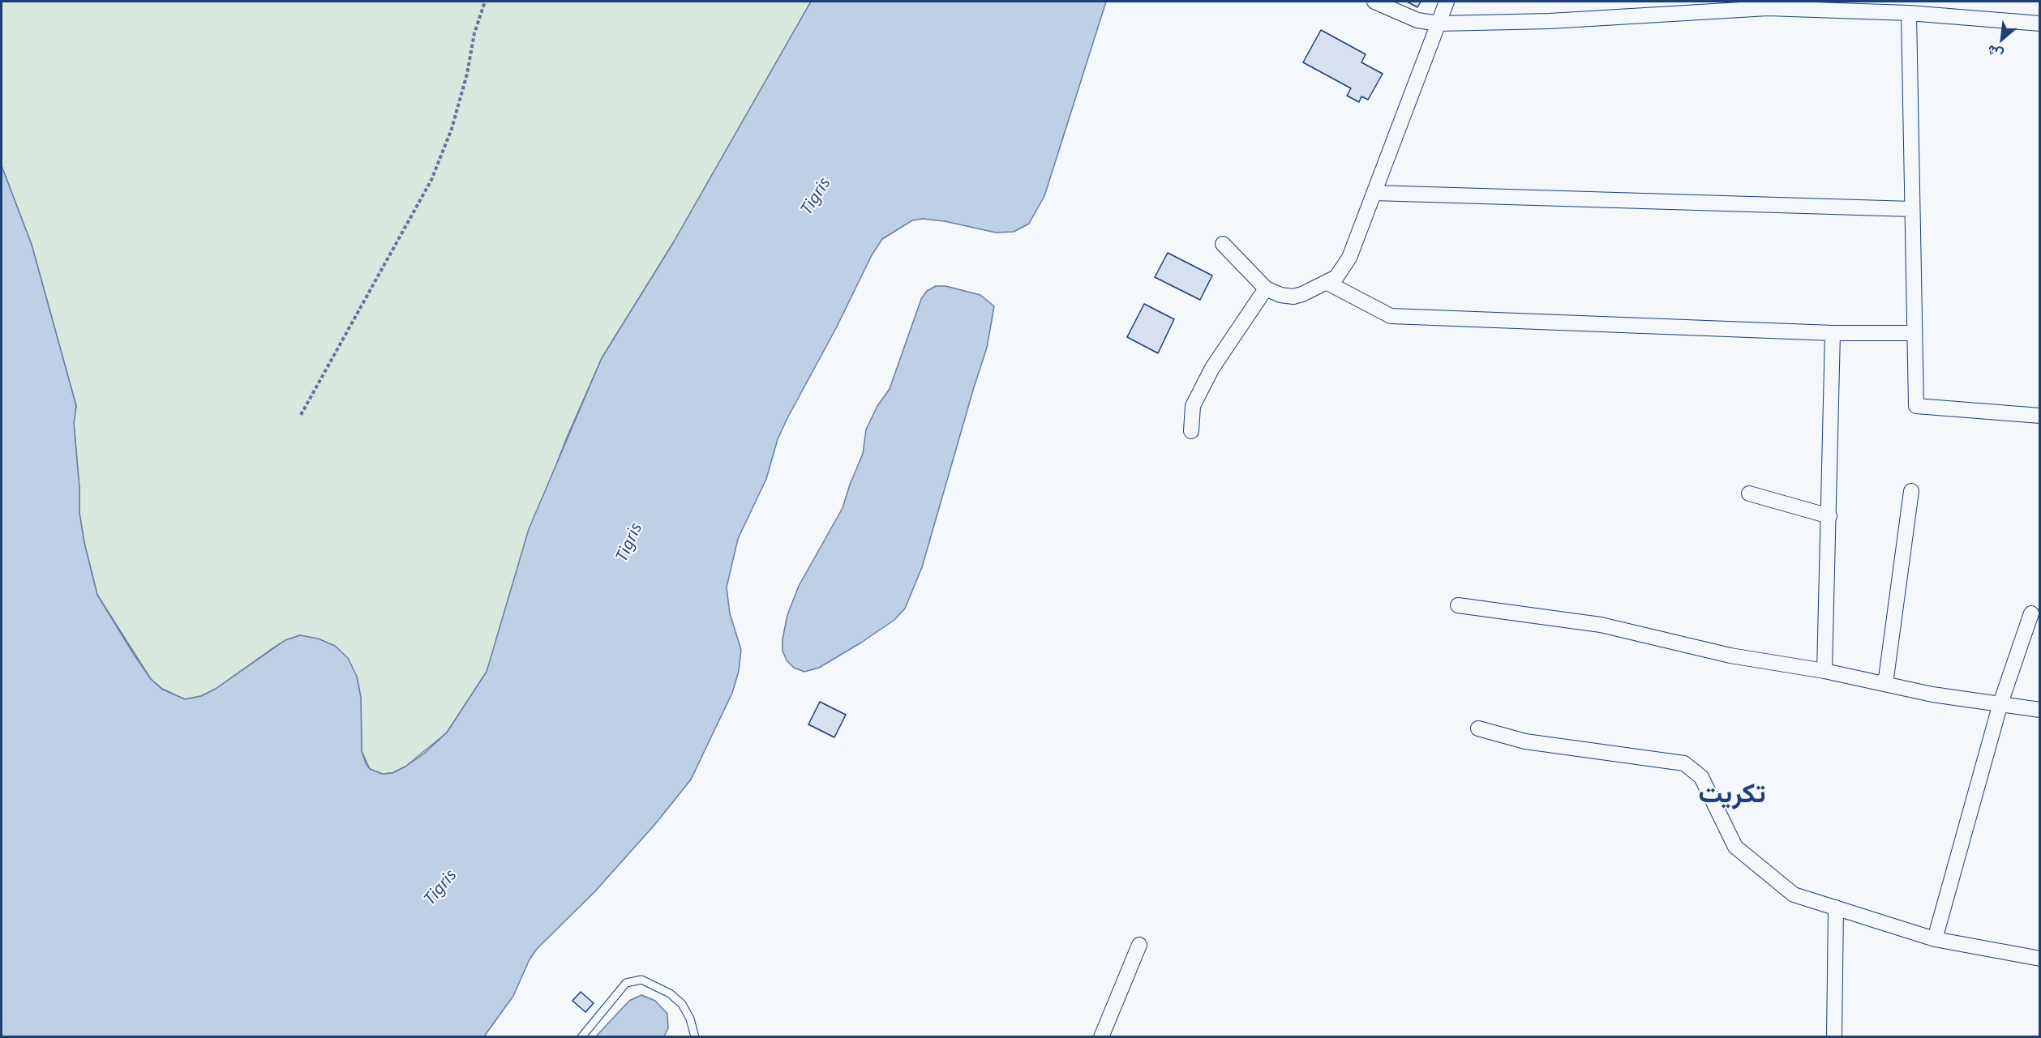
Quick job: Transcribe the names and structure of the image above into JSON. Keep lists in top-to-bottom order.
{
  "districts": ["تكريت"],
  "water": ["Tigris"],
  "north": "bottom left"
}
